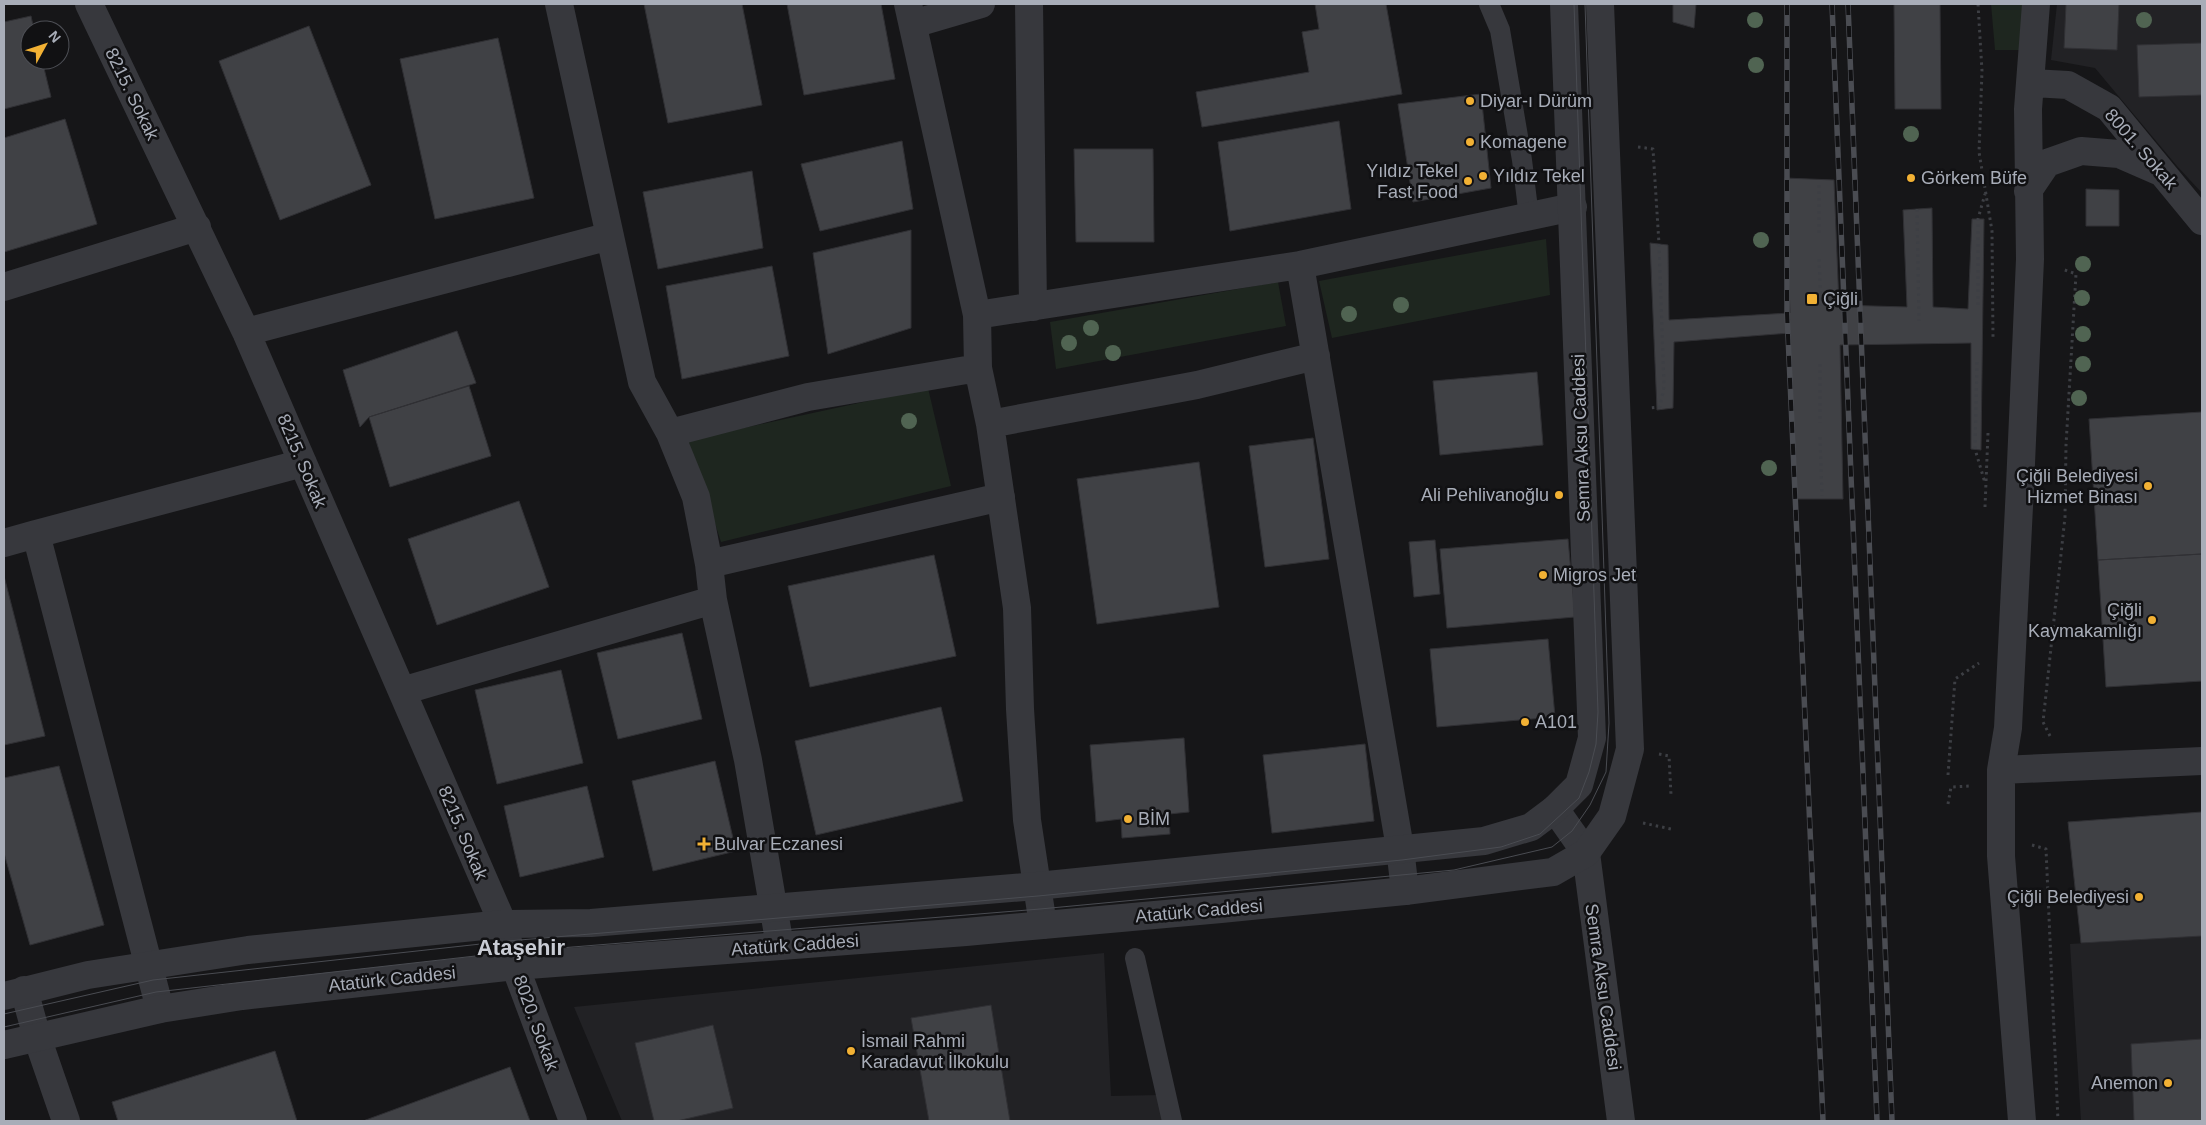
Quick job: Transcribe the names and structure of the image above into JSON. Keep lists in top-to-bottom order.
{
  "streets": {
    "street": [
      "8215. Sokak",
      "8001. Sokak",
      "Semra Aksu Caddesi",
      "Atatürk Caddesi",
      "8020. Sokak"
    ]
  },
  "crossings": [
    ["8215. Sokak", "8020. Sokak"],
    ["Semra Aksu Caddesi", "Atatürk Caddesi"],
    ["Atatürk Caddesi", "8020. Sokak"]
  ],
  "districts": ["Ataşehir"],
  "places": {
    "other": [
      "Diyar-ı Dürüm",
      "Komagene",
      "Yıldız Tekel",
      "Görkem Büfe",
      "Yıldız Tekel Fast Food",
      "Çiğli Belediyesi Hizmet Binası",
      "Ali Pehlivanoğlu",
      "Migros Jet",
      "Çiğli Kaymakamlığı",
      "A101",
      "BİM",
      "Çiğli Belediyesi",
      "İsmail Rahmi Karadavut İlkokulu",
      "Anemon"
    ],
    "transit": ["Çiğli"],
    "health": ["Bulvar Eczanesi"]
  },
  "north": "top right"
}
